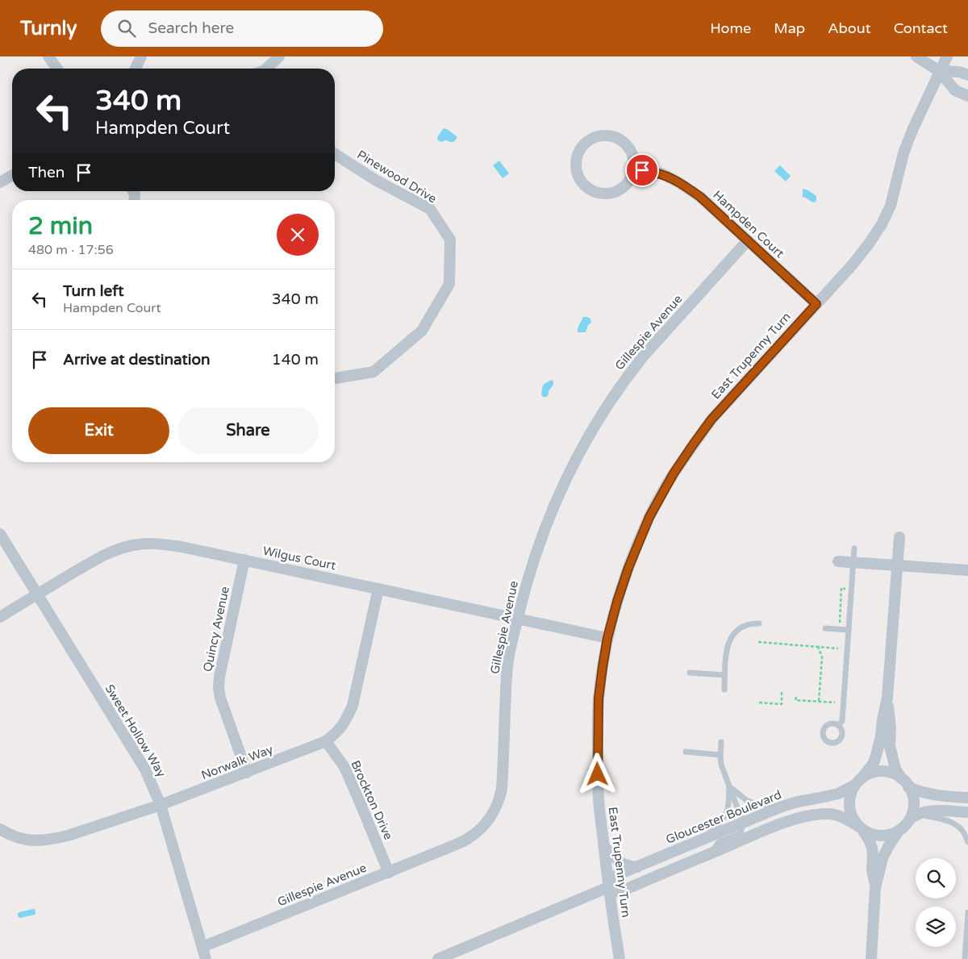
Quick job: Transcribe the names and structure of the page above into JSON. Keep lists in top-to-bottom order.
{
  "streets": {
    "street": [
      "Pinewood Drive",
      "Hampden Court",
      "Gillespie Avenue",
      "East Trupenny Turn",
      "Wilgus Court",
      "Quincy Avenue",
      "Sweet Hollow Way",
      "Norwalk Way",
      "Brockton Drive",
      "Gloucester Boulevard"
    ]
  },
  "crossings": [
    ["Hampden Court", "Gillespie Avenue"],
    ["Hampden Court", "East Trupenny Turn"],
    ["Gillespie Avenue", "Wilgus Court"],
    ["Gillespie Avenue", "Sweet Hollow Way"],
    ["Gillespie Avenue", "Brockton Drive"],
    ["East Trupenny Turn", "Wilgus Court"],
    ["East Trupenny Turn", "Gloucester Boulevard"],
    ["Wilgus Court", "Quincy Avenue"],
    ["Wilgus Court", "Sweet Hollow Way"],
    ["Wilgus Court", "Norwalk Way"],
    ["Quincy Avenue", "Norwalk Way"],
    ["Sweet Hollow Way", "Norwalk Way"],
    ["Norwalk Way", "Brockton Drive"]
  ],
  "page": {
    "header": "Turnly",
    "search": "Search here",
    "nav": [
      "Home",
      "Map",
      "About",
      "Contact"
    ],
    "turn": ["340 m", "Hampden Court"],
    "then": "Then",
    "heading": ["2 min", "480 m · 17:56"],
    "list": [
      {
        "name": "Turn left",
        "note": "Hampden Court",
        "value": "340 m"
      },
      {
        "name": "Arrive at destination",
        "value": "140 m"
      }
    ],
    "buttons": ["Exit", "Share"]
  }
}
